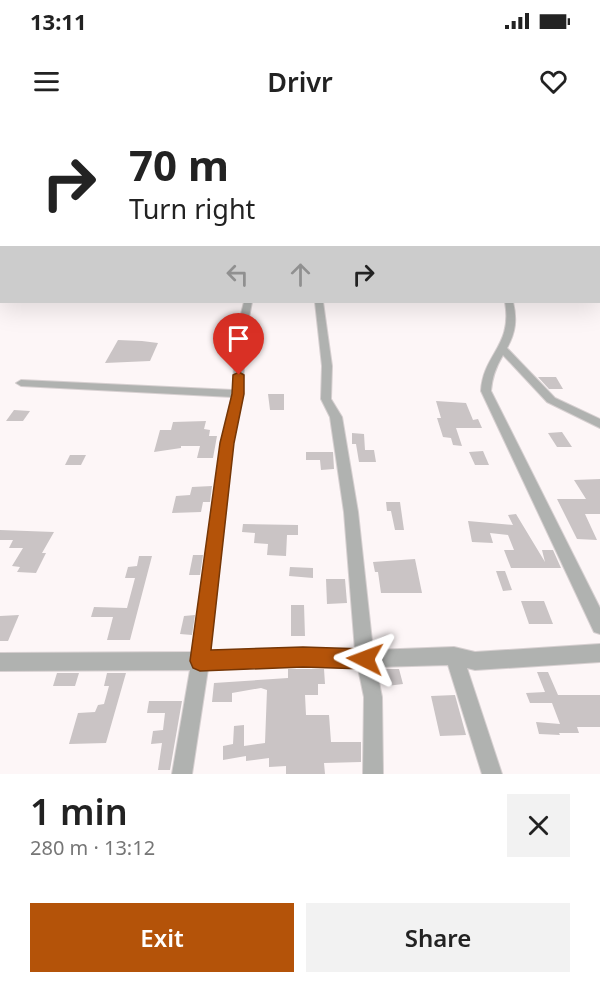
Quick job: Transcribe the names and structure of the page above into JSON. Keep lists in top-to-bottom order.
{
  "page": {
    "status": "13:11",
    "header": "Drivr",
    "turn": ["70 m", "Turn right"],
    "heading": ["1 min", "280 m · 13:12"],
    "buttons": ["Exit", "Share"]
  }
}
